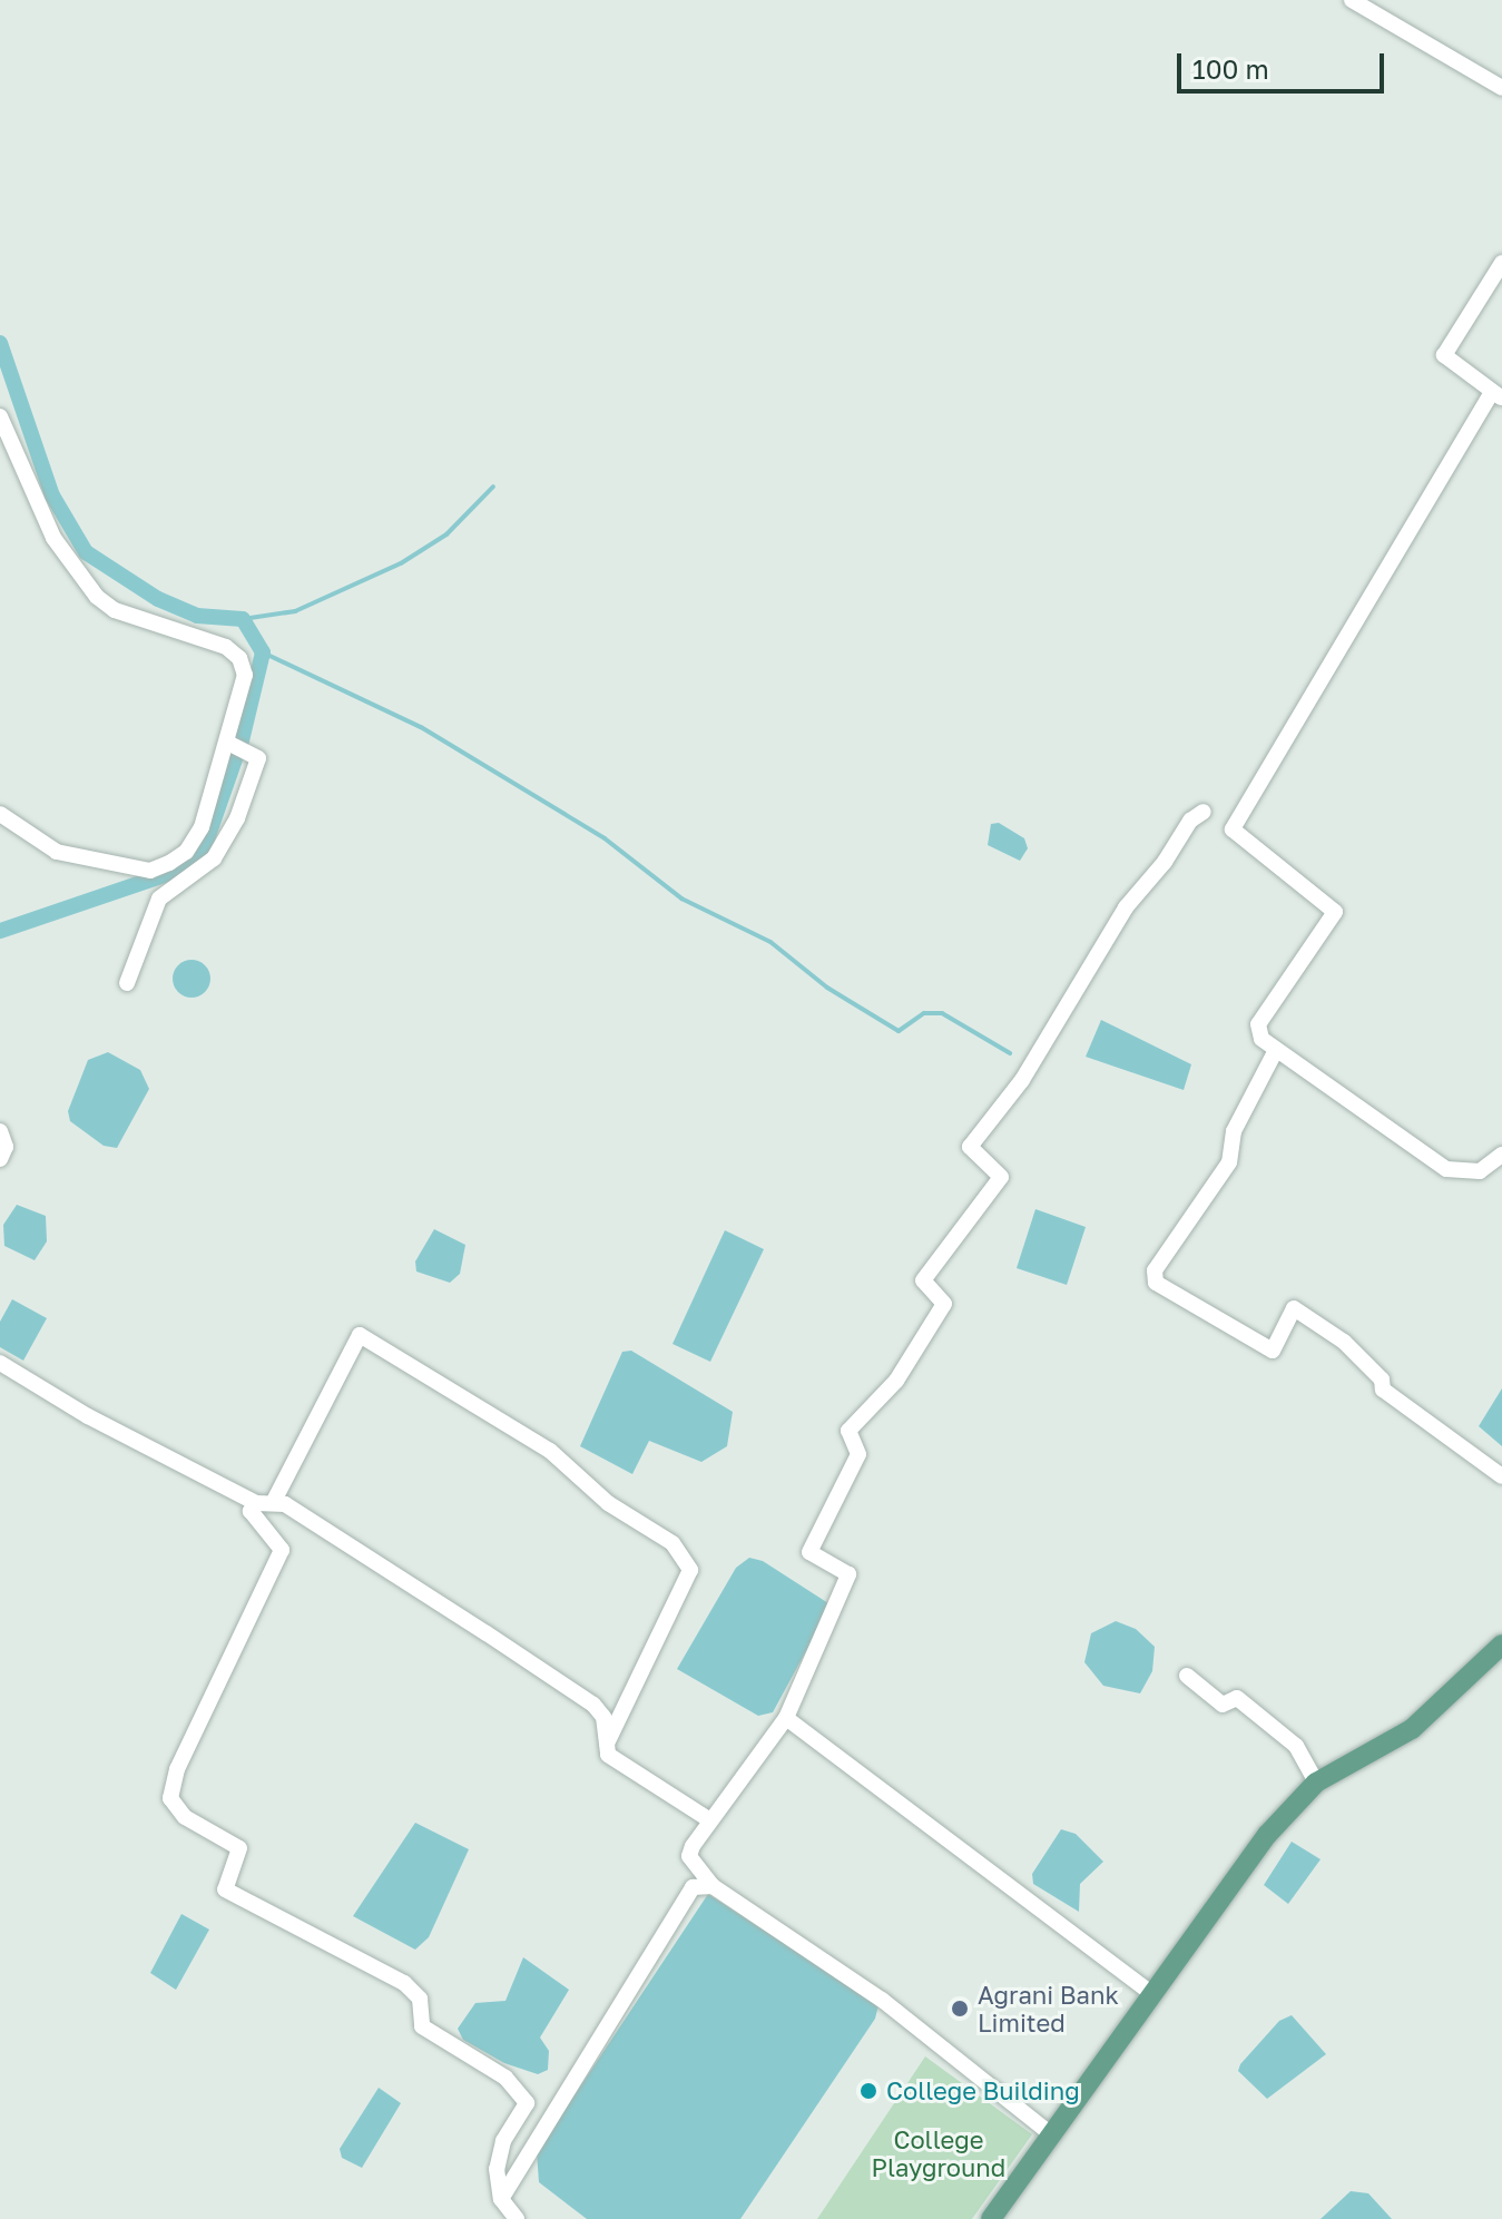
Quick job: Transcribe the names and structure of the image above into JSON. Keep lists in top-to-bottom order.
{
  "parks": ["College Playground"],
  "places": ["Agrani Bank Limited", "College Building"],
  "scale_bar": "100 m"
}
